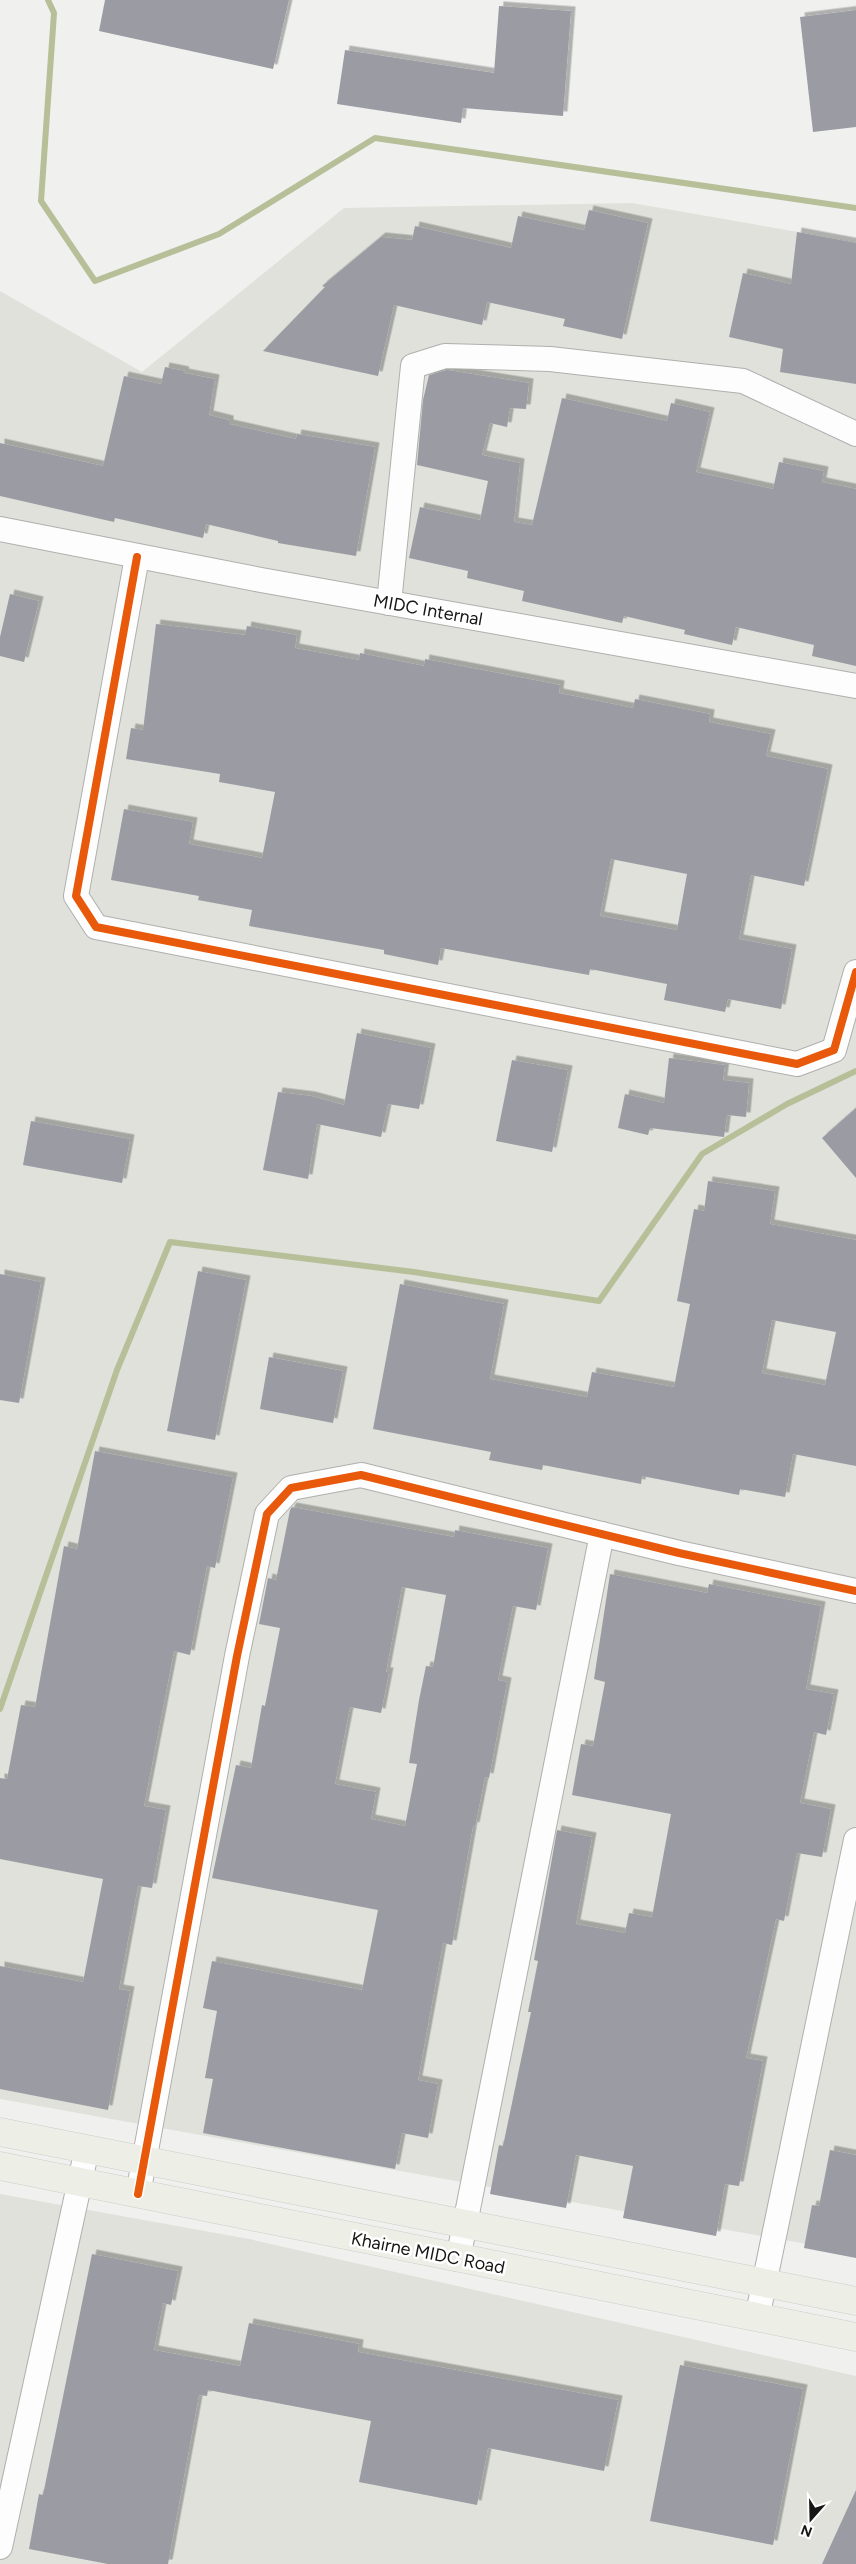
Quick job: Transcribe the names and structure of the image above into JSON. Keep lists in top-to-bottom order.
{
  "streets": {
    "main road": ["Khairne MIDC Road"],
    "street": ["MIDC Internal"]
  },
  "north": "bottom"
}
